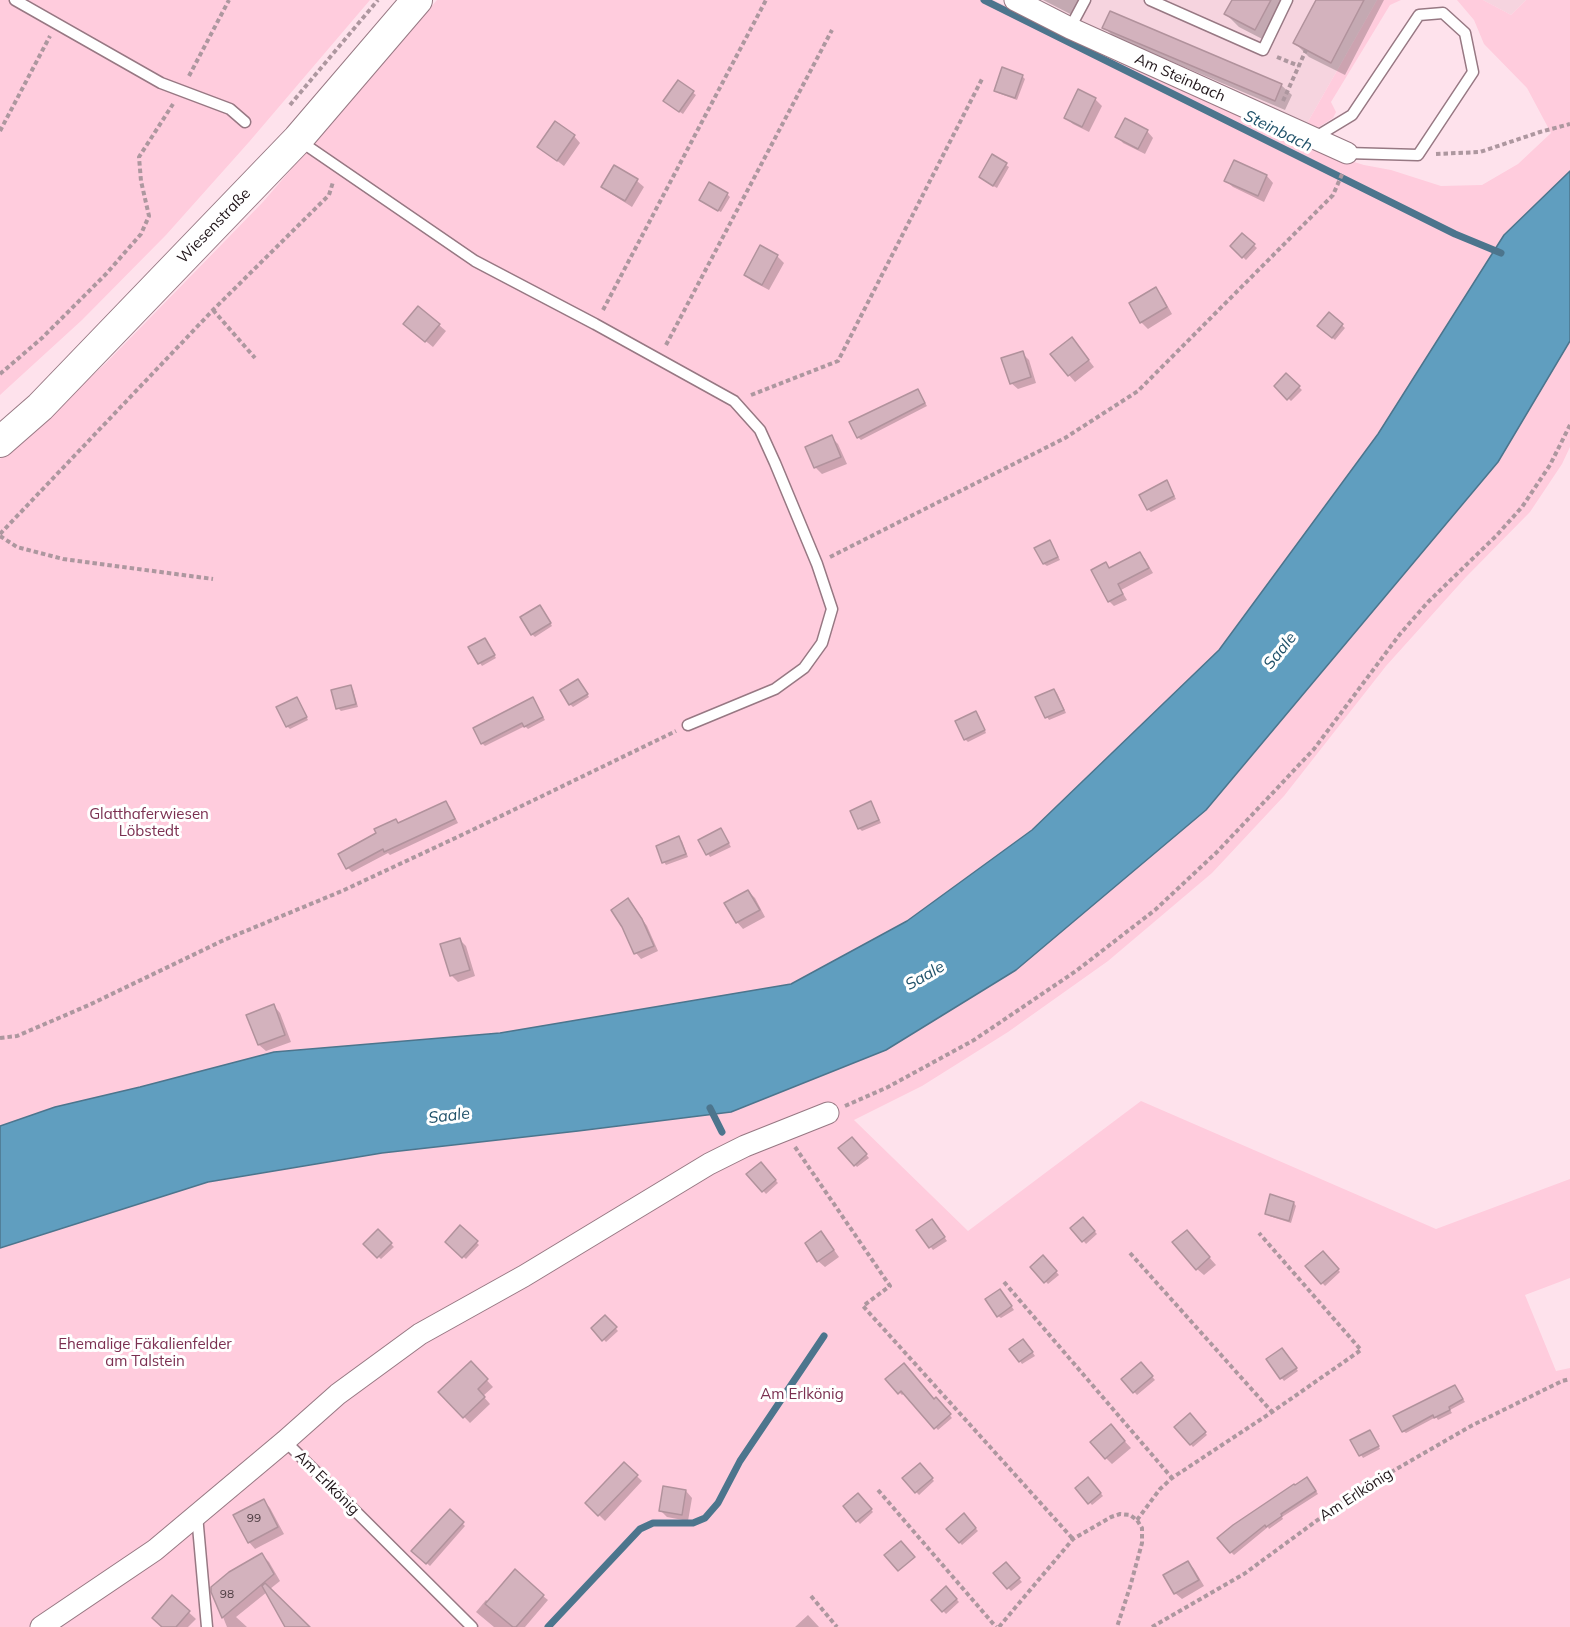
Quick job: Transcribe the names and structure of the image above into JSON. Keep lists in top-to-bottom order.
{
  "streets": {
    "street": ["Am Steinbach", "Wiesenstraße", "Am Erlkönig"]
  },
  "water": ["Steinbach", "Saale"],
  "parks": ["Glatthaferwiesen Löbstedt", "Ehemalige Fäkalienfelder am Talstein", "Am Erlkönig"],
  "house_numbers": ["99", "98"]
}
